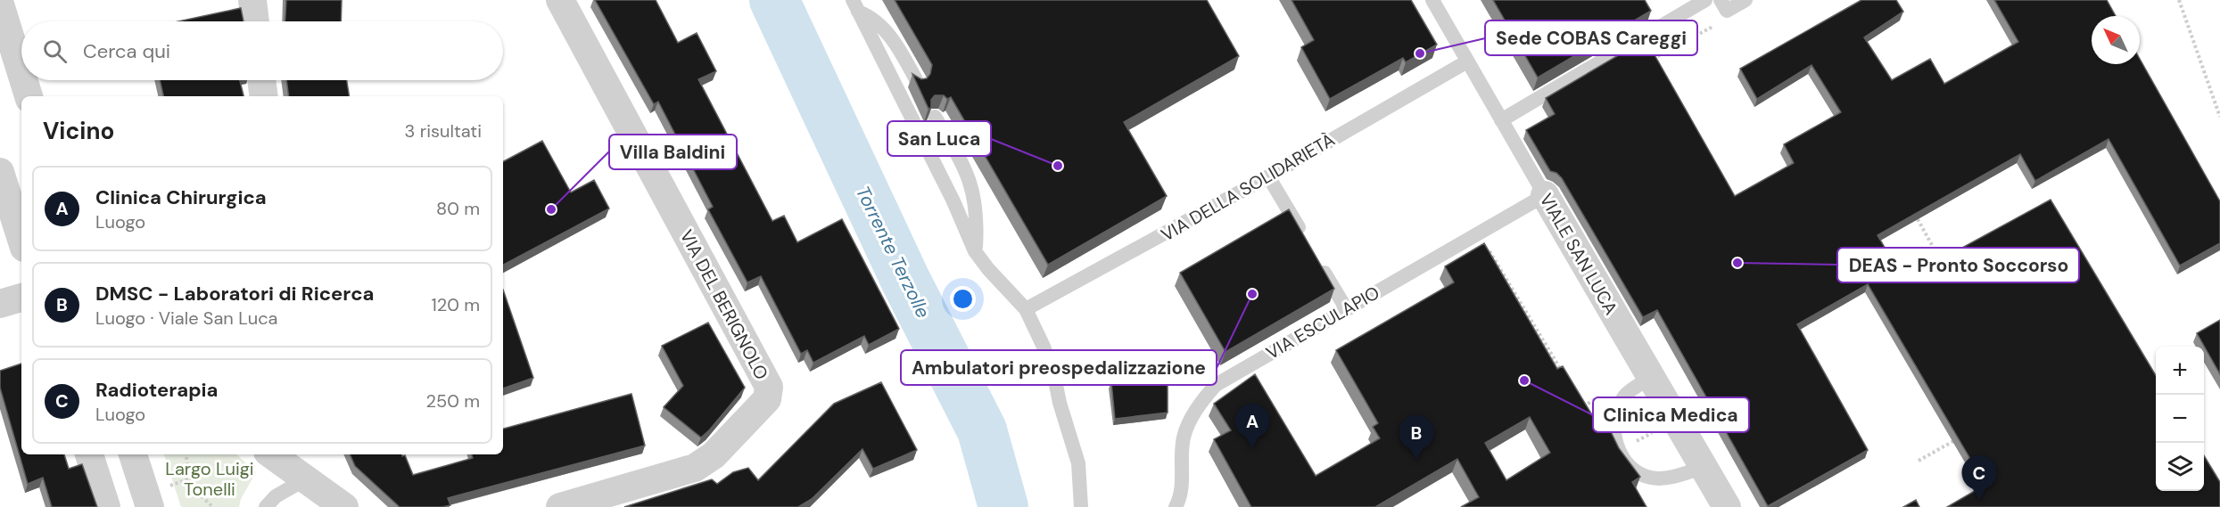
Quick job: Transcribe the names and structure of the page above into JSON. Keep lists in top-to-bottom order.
{
  "streets": {
    "street": ["VIALE SAN LUCA", "VIA DEL BERIGNOLO"],
    "lane": ["VIA DELLA SOLIDARIETÀ", "VIA ESCULAPIO"]
  },
  "crossings": [
    ["VIA DELLA SOLIDARIETÀ", "VIALE SAN LUCA"],
    ["VIALE SAN LUCA", "VIA ESCULAPIO"]
  ],
  "water": ["Torrente Terzolle"],
  "parks": ["Largo Luigi Tonelli"],
  "places": [
    "Sede COBAS Careggi",
    "San Luca",
    "Villa Baldini",
    "DEAS - Pronto Soccorso",
    "Ambulatori preospedalizzazione",
    "Clinica Medica"
  ],
  "north": "top left",
  "page": {
    "search": "Cerca qui",
    "heading": ["Vicino", "3 risultati"],
    "list": [
      {
        "mark": "A",
        "name": "Clinica Chirurgica",
        "note": "Luogo",
        "value": "80 m"
      },
      {
        "mark": "B",
        "name": "DMSC - Laboratori di Ricerca",
        "note": "Luogo · Viale San Luca",
        "value": "120 m"
      },
      {
        "mark": "C",
        "name": "Radioterapia",
        "note": "Luogo",
        "value": "250 m"
      }
    ],
    "map_buttons": ["+", "−"],
    "pins": ["A", "B", "C"]
  }
}
